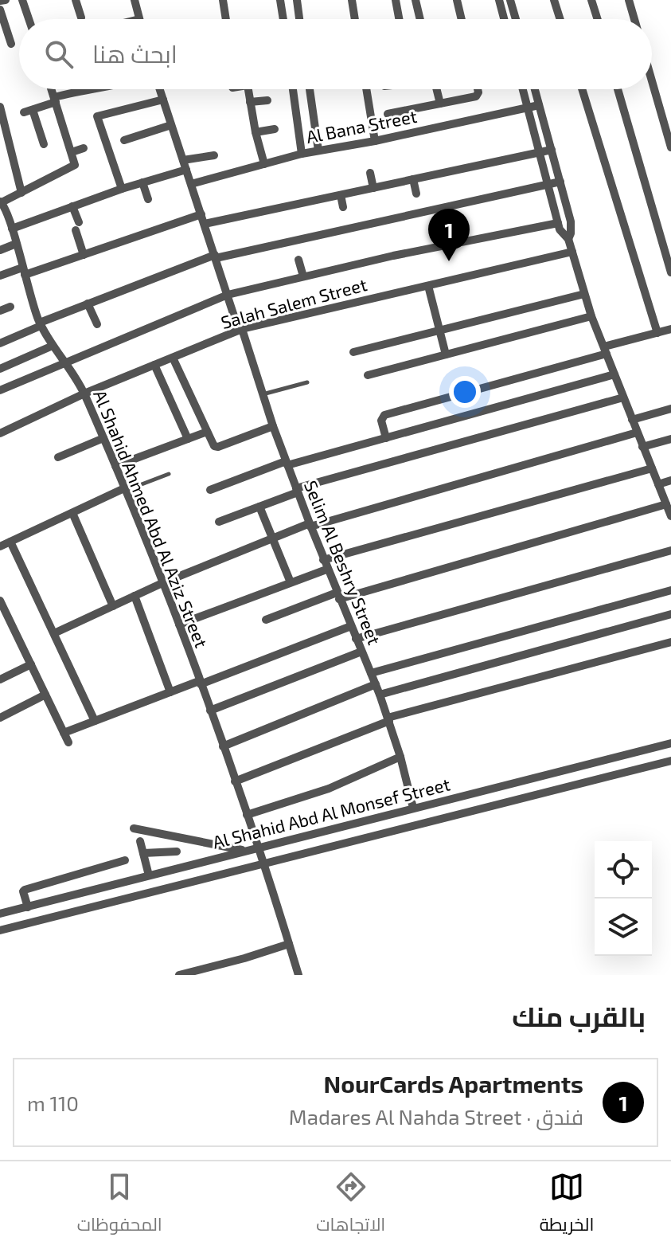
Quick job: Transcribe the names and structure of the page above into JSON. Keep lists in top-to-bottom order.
{
  "streets": {
    "street": [
      "Al Bana Street",
      "Salah Salem Street",
      "Al Shahid Ahmed Abd Al Aziz Street",
      "Selim Al Beshry Street",
      "Al Shahid Abd Al Monsef Street"
    ]
  },
  "crossings": [
    ["Al Bana Street", "Selim Al Beshry Street"],
    ["Salah Salem Street", "Al Shahid Ahmed Abd Al Aziz Street"],
    ["Salah Salem Street", "Selim Al Beshry Street"],
    ["Al Shahid Ahmed Abd Al Aziz Street", "Al Shahid Abd Al Monsef Street"],
    ["Selim Al Beshry Street", "Al Shahid Abd Al Monsef Street"]
  ],
  "page": {
    "search": "ابحث هنا",
    "pins": "1",
    "heading": "بالقرب منك",
    "list": [
      {
        "mark": "1",
        "name": "NourCards Apartments",
        "note": "فندق · Madares Al Nahda Street",
        "value": "110 m"
      }
    ],
    "nav": ["الخريطة", "الاتجاهات", "المحفوظات"]
  }
}
